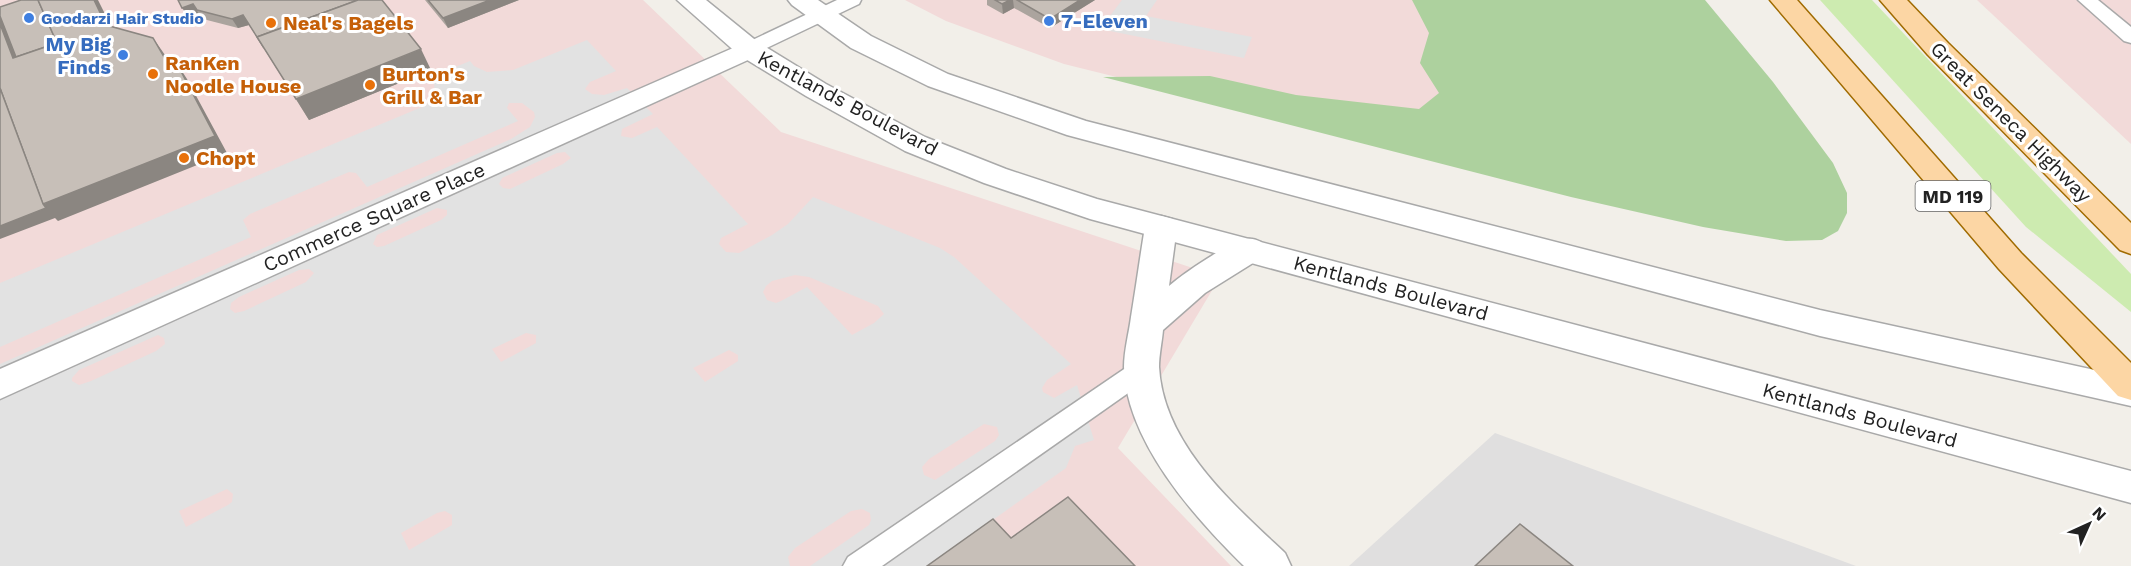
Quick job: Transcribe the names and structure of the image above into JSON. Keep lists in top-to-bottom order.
{
  "streets": {
    "main road": ["Great Seneca Highway", "MD 119"],
    "street": ["Kentlands Boulevard", "Commerce Square Place"]
  },
  "crossings": [
    ["Kentlands Boulevard", "Commerce Square Place"]
  ],
  "places": [
    "Goodarzi Hair Studio",
    "7-Eleven",
    "Neal's Bagels",
    "My Big Finds",
    "RanKen Noodle House",
    "Burton's Grill & Bar",
    "Chopt"
  ],
  "north": "top right"
}
